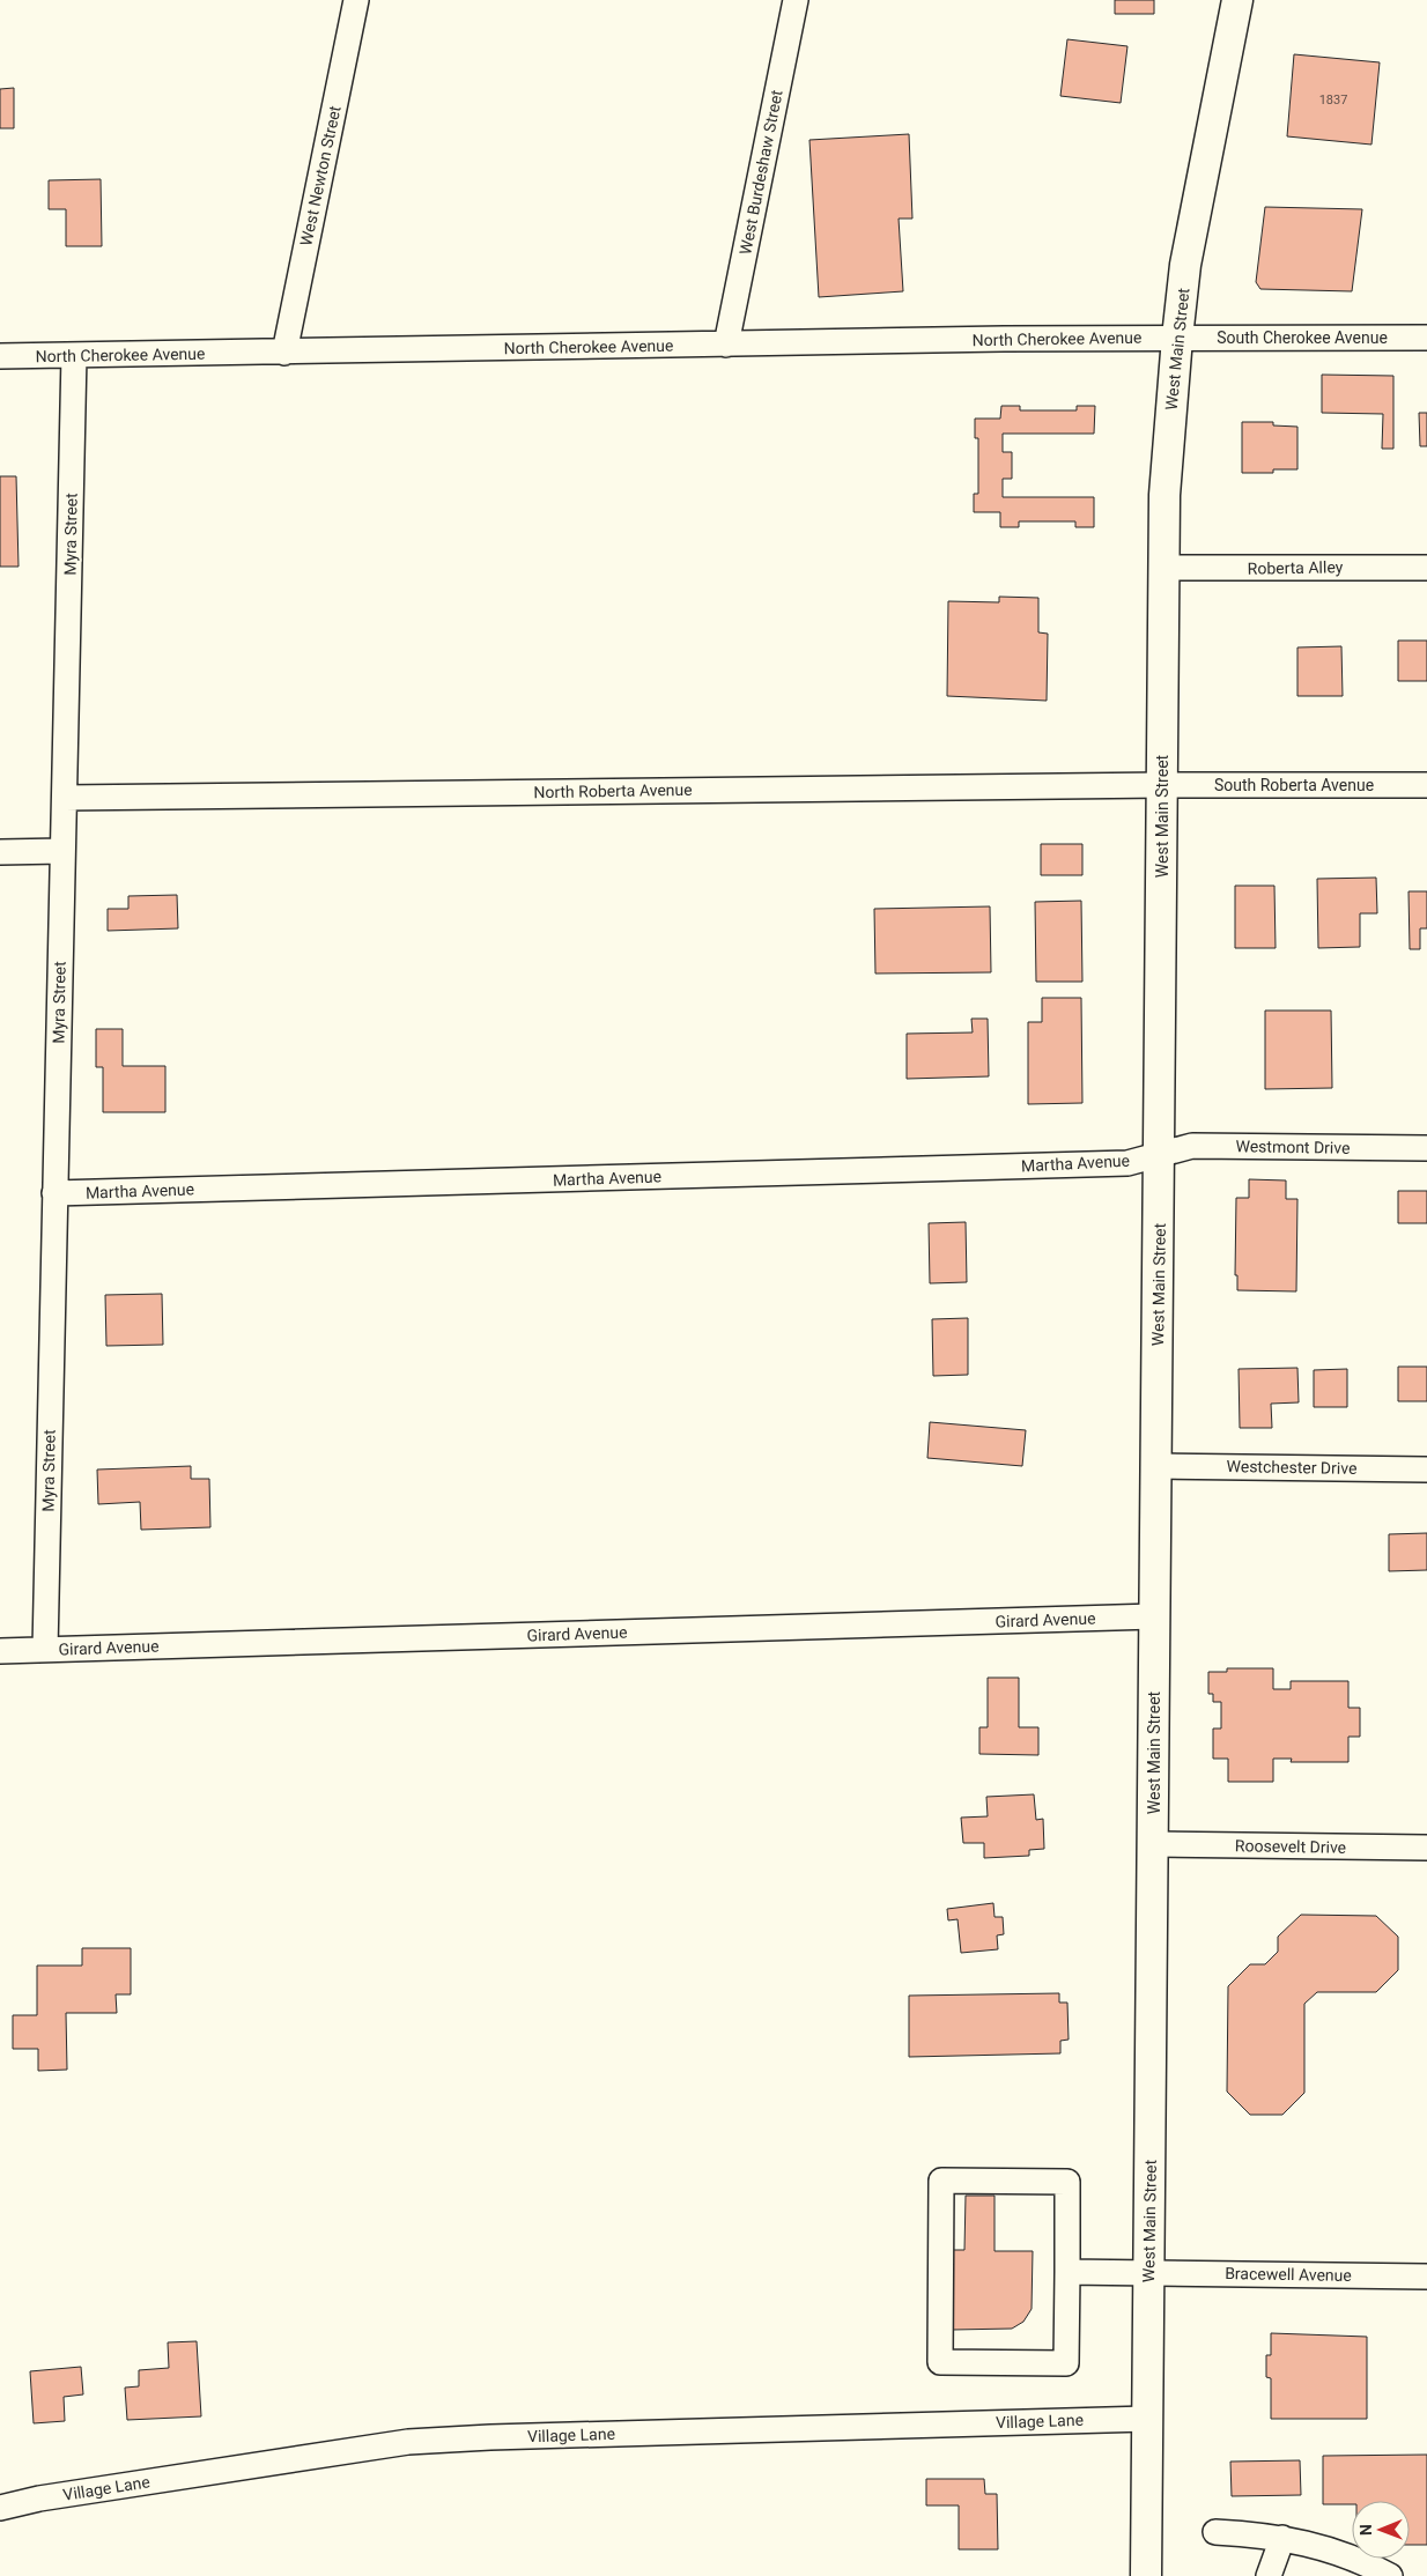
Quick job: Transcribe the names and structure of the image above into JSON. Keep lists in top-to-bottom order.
{
  "streets": {
    "main road": ["West Main Street"],
    "street": [
      "West Burdeshaw Street",
      "West Newton Street",
      "South Cherokee Avenue",
      "North Cherokee Avenue",
      "Myra Street",
      "Roberta Alley",
      "South Roberta Avenue",
      "North Roberta Avenue",
      "Westmont Drive",
      "Martha Avenue",
      "Westchester Drive",
      "Girard Avenue",
      "Roosevelt Drive",
      "Bracewell Avenue",
      "Village Lane"
    ]
  },
  "crossings": [
    ["West Burdeshaw Street", "North Cherokee Avenue"],
    ["West Newton Street", "North Cherokee Avenue"],
    ["South Cherokee Avenue", "North Cherokee Avenue"],
    ["South Cherokee Avenue", "West Main Street"],
    ["North Cherokee Avenue", "West Main Street"],
    ["North Cherokee Avenue", "Myra Street"],
    ["West Main Street", "Roberta Alley"],
    ["West Main Street", "South Roberta Avenue"],
    ["West Main Street", "North Roberta Avenue"],
    ["West Main Street", "Westmont Drive"],
    ["West Main Street", "Martha Avenue"],
    ["West Main Street", "Westchester Drive"],
    ["West Main Street", "Girard Avenue"],
    ["West Main Street", "Roosevelt Drive"],
    ["West Main Street", "Bracewell Avenue"],
    ["West Main Street", "Village Lane"],
    ["Myra Street", "North Roberta Avenue"],
    ["Myra Street", "Martha Avenue"],
    ["Myra Street", "Girard Avenue"],
    ["South Roberta Avenue", "North Roberta Avenue"],
    ["Westmont Drive", "Martha Avenue"]
  ],
  "house_numbers": ["1837"],
  "north": "left"
}
